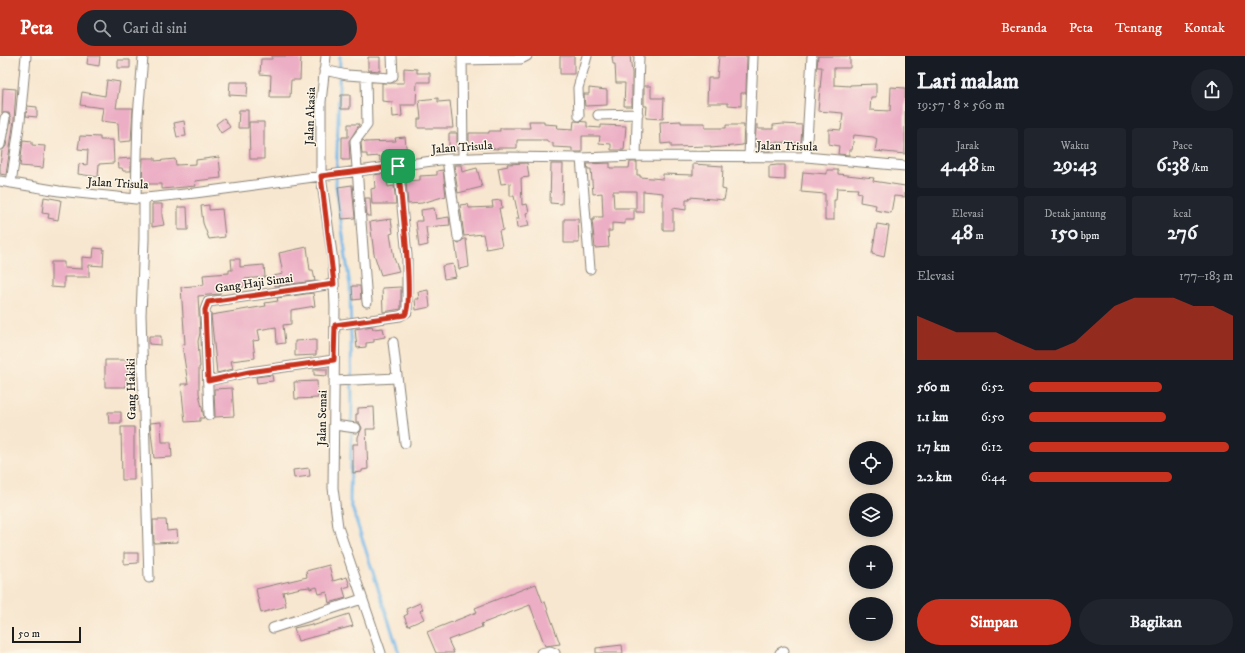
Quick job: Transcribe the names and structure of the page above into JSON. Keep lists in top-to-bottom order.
{
  "streets": {
    "street": [
      "Jalan Akasia",
      "Jalan Trisula",
      "Gang Haji Simai",
      "Gang Hakiki",
      "Jalan Semai"
    ]
  },
  "crossings": [
    ["Jalan Akasia", "Jalan Trisula"],
    ["Jalan Akasia", "Jalan Semai"],
    ["Jalan Trisula", "Gang Hakiki"],
    ["Jalan Trisula", "Jalan Semai"],
    ["Gang Haji Simai", "Jalan Semai"]
  ],
  "scale_bar": "50 m",
  "page": {
    "header": "Peta",
    "search": "Cari di sini",
    "nav": [
      "Beranda",
      "Peta",
      "Tentang",
      "Kontak"
    ],
    "heading": ["Lari malam", "19:57 · 8 × 560 m"],
    "stats": [
      ["Jarak", "4.48 km"],
      ["Waktu", "29:43"],
      ["Pace", "6:38 /km"],
      ["Elevasi", "48 m"],
      ["Detak jantung", "150 bpm"],
      ["kcal", "276"]
    ],
    "chart": ["Elevasi", "177–183 m"],
    "list": [
      {
        "name": "560 m",
        "note": "6:52"
      },
      {
        "name": "1.1 km",
        "note": "6:50"
      },
      {
        "name": "1.7 km",
        "note": "6:12"
      },
      {
        "name": "2.2 km",
        "note": "6:44"
      }
    ],
    "map_buttons": ["+", "−"],
    "buttons": ["Simpan", "Bagikan"],
    "scale": "50 m"
  }
}
